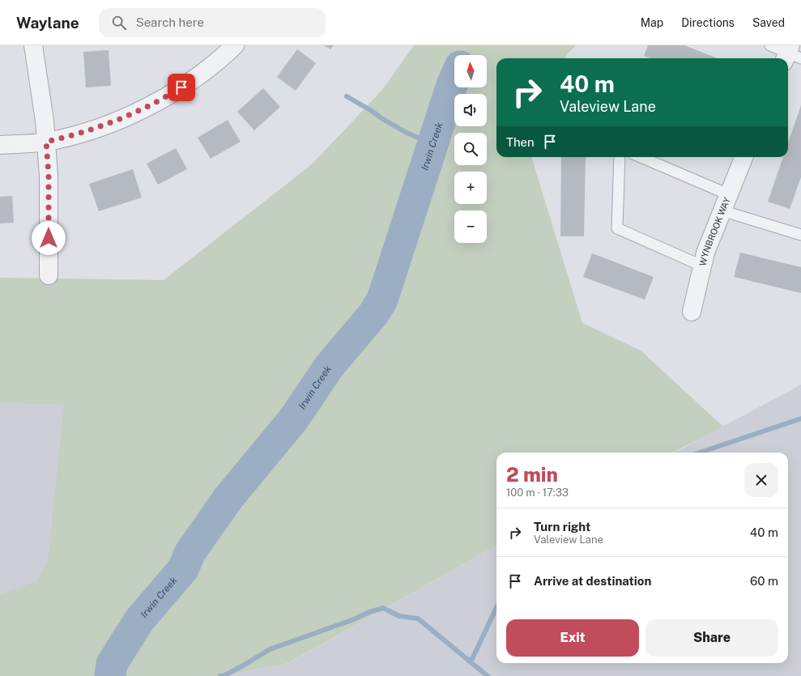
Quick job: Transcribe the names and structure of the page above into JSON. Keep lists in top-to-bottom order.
{
  "streets": {
    "street": ["WYNBROOK WAY"]
  },
  "water": ["Irwin Creek"],
  "north": "top",
  "page": {
    "header": "Waylane",
    "search": "Search here",
    "nav": ["Map", "Directions", "Saved"],
    "map_buttons": ["+", "−"],
    "turn": ["40 m", "Valeview Lane"],
    "then": "Then",
    "heading": ["2 min", "100 m · 17:33"],
    "list": [
      {
        "name": "Turn right",
        "note": "Valeview Lane",
        "value": "40 m"
      },
      {
        "name": "Arrive at destination",
        "value": "60 m"
      }
    ],
    "buttons": ["Exit", "Share"]
  }
}
